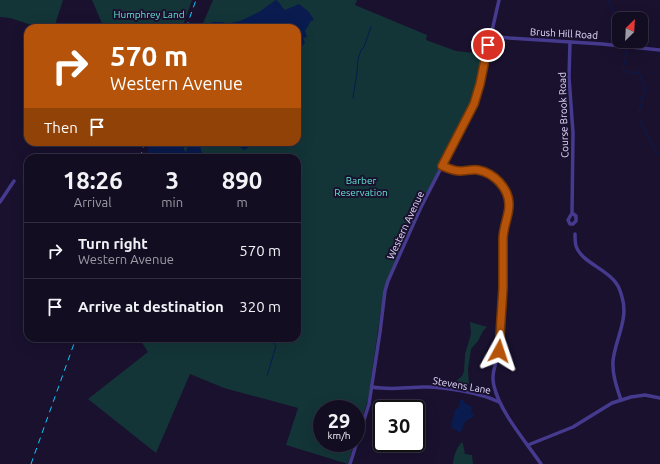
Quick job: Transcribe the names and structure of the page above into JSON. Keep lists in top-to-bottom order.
{
  "streets": {
    "street": [
      "Brush Hill Road",
      "Course Brook Road",
      "Western Avenue",
      "Stevens Lane"
    ]
  },
  "crossings": [
    ["Brush Hill Road", "Course Brook Road"],
    ["Brush Hill Road", "Western Avenue"],
    ["Western Avenue", "Stevens Lane"]
  ],
  "parks": ["Humphrey Land", "Barber Reservation"],
  "north": "top right",
  "page": {
    "turn": ["570 m", "Western Avenue"],
    "then": "Then",
    "eta": [
      "18:26",
      "Arrival",
      "3",
      "min",
      "890",
      "m"
    ],
    "list": [
      {
        "name": "Turn right",
        "note": "Western Avenue",
        "value": "570 m"
      },
      {
        "name": "Arrive at destination",
        "value": "320 m"
      }
    ],
    "speed": "29 km/h",
    "limit": "30"
  }
}
